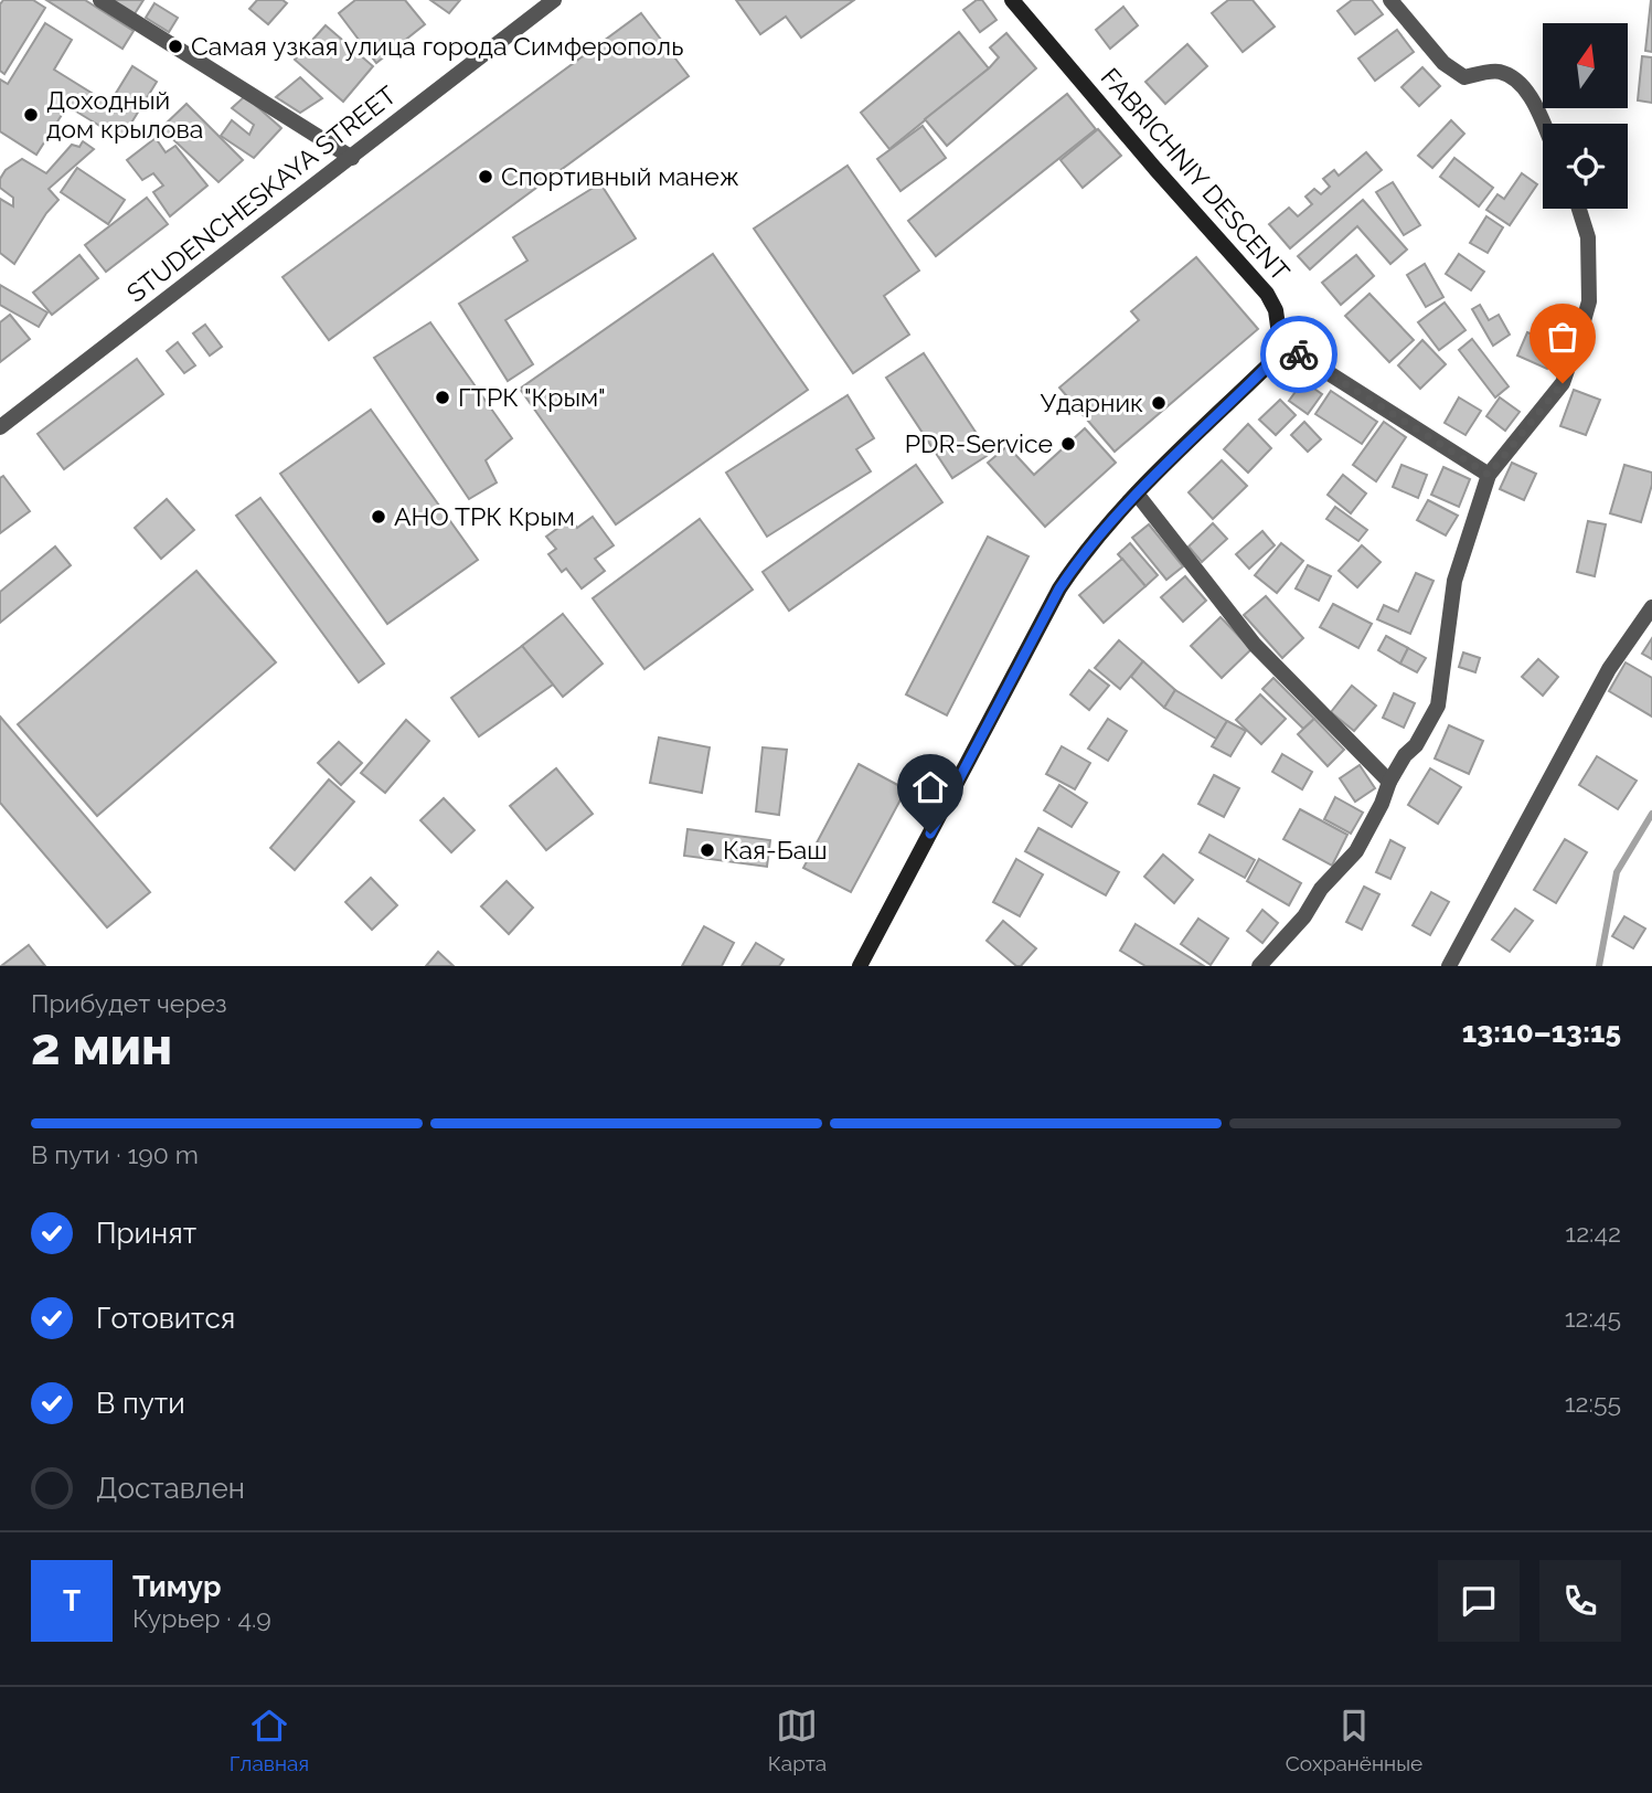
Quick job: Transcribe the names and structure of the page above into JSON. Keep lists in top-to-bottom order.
{
  "streets": {
    "main road": ["FABRICHNIY DESCENT"],
    "street": ["STUDENCHESKAYA STREET"]
  },
  "places": [
    "Самая узкая улица города Симферополь",
    "Доходный дом крылова",
    "Спортивный манеж",
    "ГТРК \"Крым\"",
    "Ударник",
    "PDR-Service",
    "АНО ТРК Крым",
    "Кая-Баш"
  ],
  "north": "top",
  "page": {
    "heading": ["2 мин", "Прибудет через", "13:10–13:15"],
    "panel": ["Тимур", "Курьер · 4.9"],
    "bar": "В пути · 190 m",
    "list": [
      ["Принят", "12:42"],
      ["Готовится", "12:45"],
      ["В пути", "12:55"],
      "Доставлен"
    ],
    "round": "Т",
    "tabs": ["Главная", "Карта", "Сохранённые"]
  }
}
